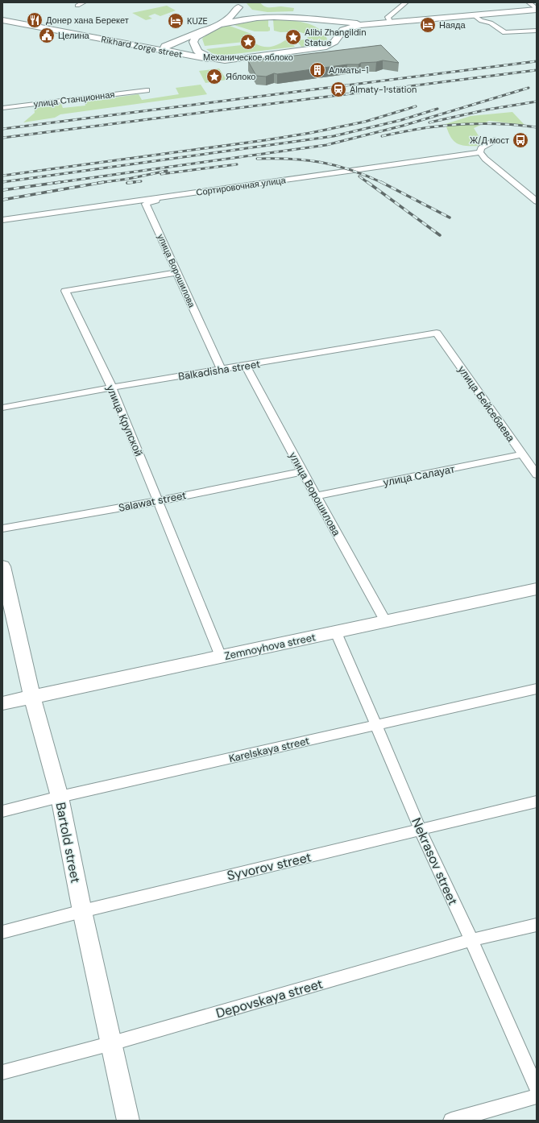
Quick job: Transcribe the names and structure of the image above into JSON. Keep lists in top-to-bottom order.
{
  "streets": {
    "main road": ["Rikhard Zorge street", "Zemnoyhova street", "Bartold street"],
    "street": [
      "улица Станционная",
      "Сортировочная улица",
      "улица Ворошилова",
      "Balkadisha street",
      "улица Бейсебаева",
      "улица Крупской",
      "улица Салауат",
      "Salawat street",
      "Karelskaya street",
      "Nekrasov street",
      "Syvorov street",
      "Depovskaya street"
    ]
  },
  "crossings": [
    ["Сортировочная улица", "улица Ворошилова"],
    ["улица Ворошилова", "Balkadisha street"],
    ["улица Ворошилова", "улица Крупской"],
    ["улица Ворошилова", "улица Салауат"],
    ["улица Ворошилова", "Salawat street"],
    ["улица Ворошилова", "Zemnoyhova street"],
    ["Balkadisha street", "улица Бейсебаева"],
    ["Balkadisha street", "улица Крупской"],
    ["улица Бейсебаева", "улица Салауат"],
    ["улица Крупской", "Salawat street"],
    ["улица Крупской", "Zemnoyhova street"],
    ["Zemnoyhova street", "Bartold street"],
    ["Zemnoyhova street", "Nekrasov street"],
    ["Karelskaya street", "Bartold street"],
    ["Karelskaya street", "Nekrasov street"],
    ["Bartold street", "Syvorov street"],
    ["Bartold street", "Depovskaya street"],
    ["Nekrasov street", "Syvorov street"],
    ["Nekrasov street", "Depovskaya street"]
  ],
  "places": {
    "restaurant": ["Донер хана Берекет"],
    "hotel": ["KUZE", "Наяда"],
    "public building": ["Целина"],
    "place": ["Alibi Zhangildin Statue", "Механическое яблоко", "Яблоко"],
    "building": ["Алматы-1"],
    "station": ["Almaty-1 station"],
    "bus stop": ["Ж/Д мост"]
  }
}
